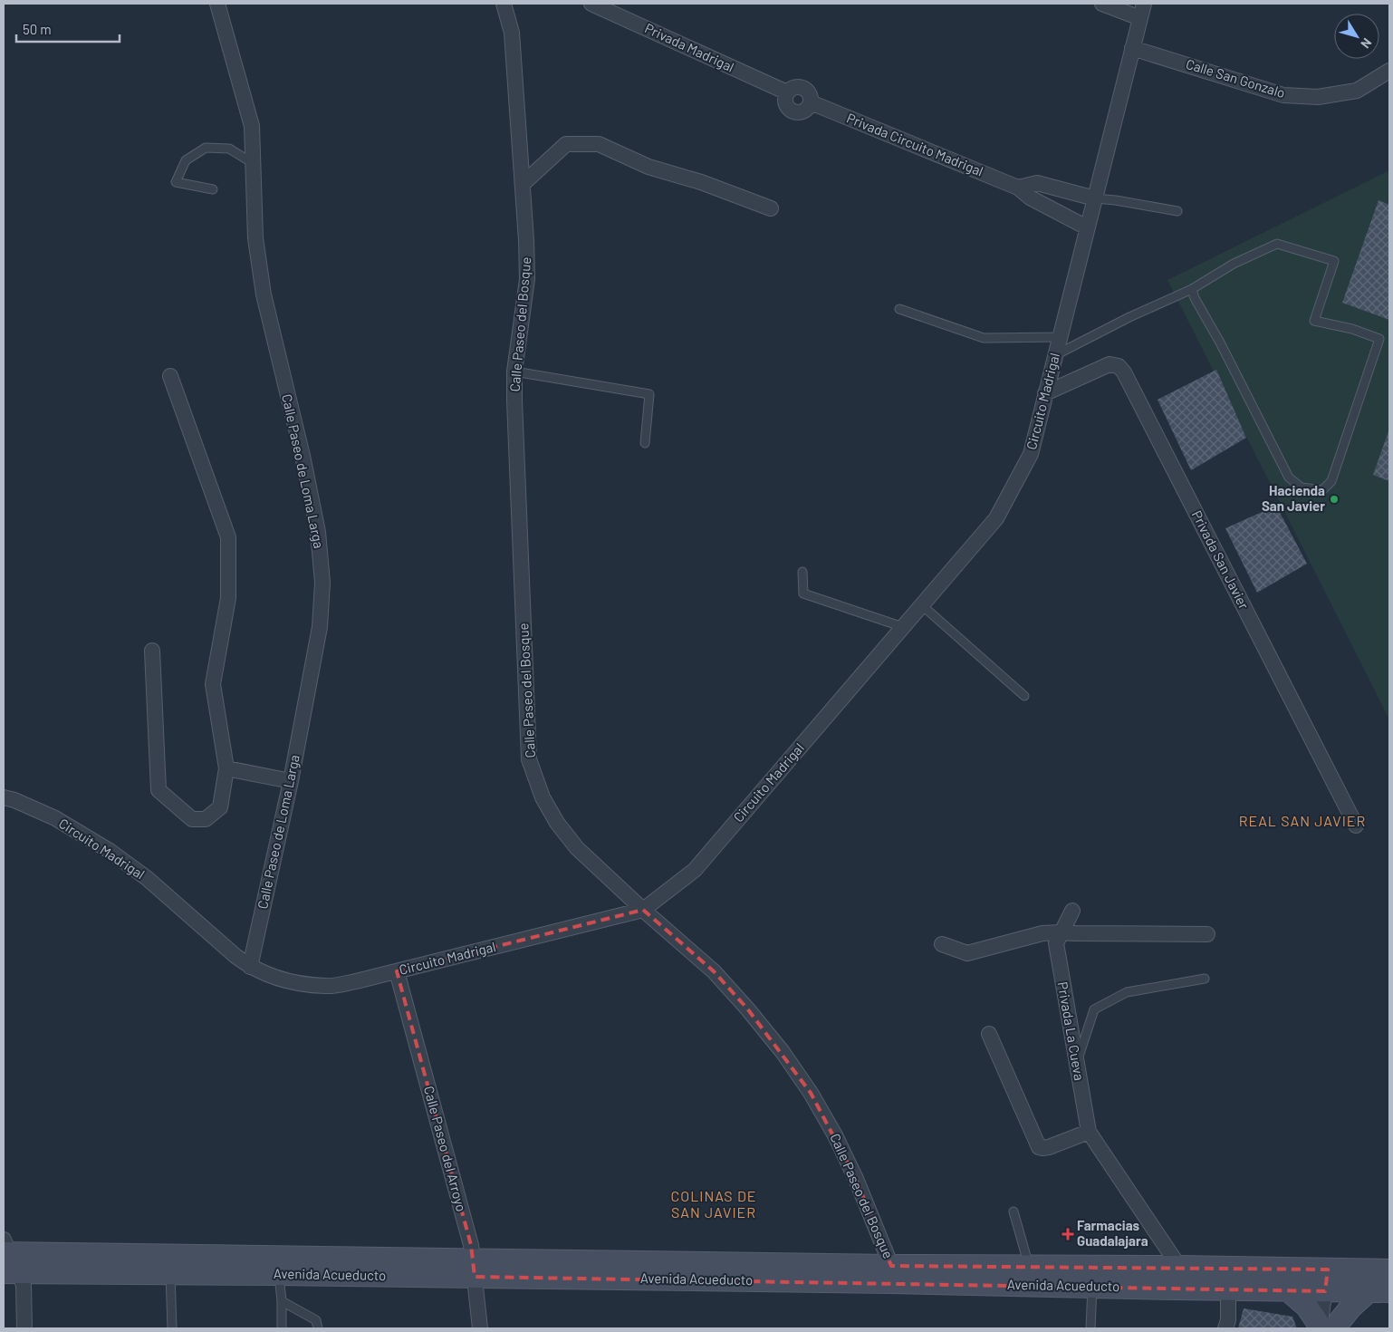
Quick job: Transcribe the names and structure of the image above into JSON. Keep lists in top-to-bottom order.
{
  "streets": {
    "main road": ["Avenida Acueducto"],
    "street": [
      "Privada Madrigal",
      "Calle San Gonzalo",
      "Privada Circuito Madrigal",
      "Calle Paseo del Bosque",
      "Circuito Madrigal",
      "Calle Paseo de Loma Larga",
      "Privada San Javier",
      "Privada La Cueva",
      "Calle Paseo del Arroyo"
    ]
  },
  "crossings": [
    ["Privada Madrigal", "Privada Circuito Madrigal"],
    ["Calle San Gonzalo", "Circuito Madrigal"],
    ["Privada Circuito Madrigal", "Circuito Madrigal"],
    ["Calle Paseo del Bosque", "Circuito Madrigal"],
    ["Calle Paseo del Bosque", "Avenida Acueducto"],
    ["Circuito Madrigal", "Calle Paseo de Loma Larga"],
    ["Circuito Madrigal", "Privada San Javier"],
    ["Circuito Madrigal", "Calle Paseo del Arroyo"],
    ["Privada La Cueva", "Avenida Acueducto"],
    ["Calle Paseo del Arroyo", "Avenida Acueducto"]
  ],
  "districts": ["REAL SAN JAVIER", "COLINAS DE SAN JAVIER"],
  "places": {
    "other": ["Hacienda San Javier"],
    "health": ["Farmacias Guadalajara"]
  },
  "scale_bar": "50 m",
  "north": "bottom right"
}
